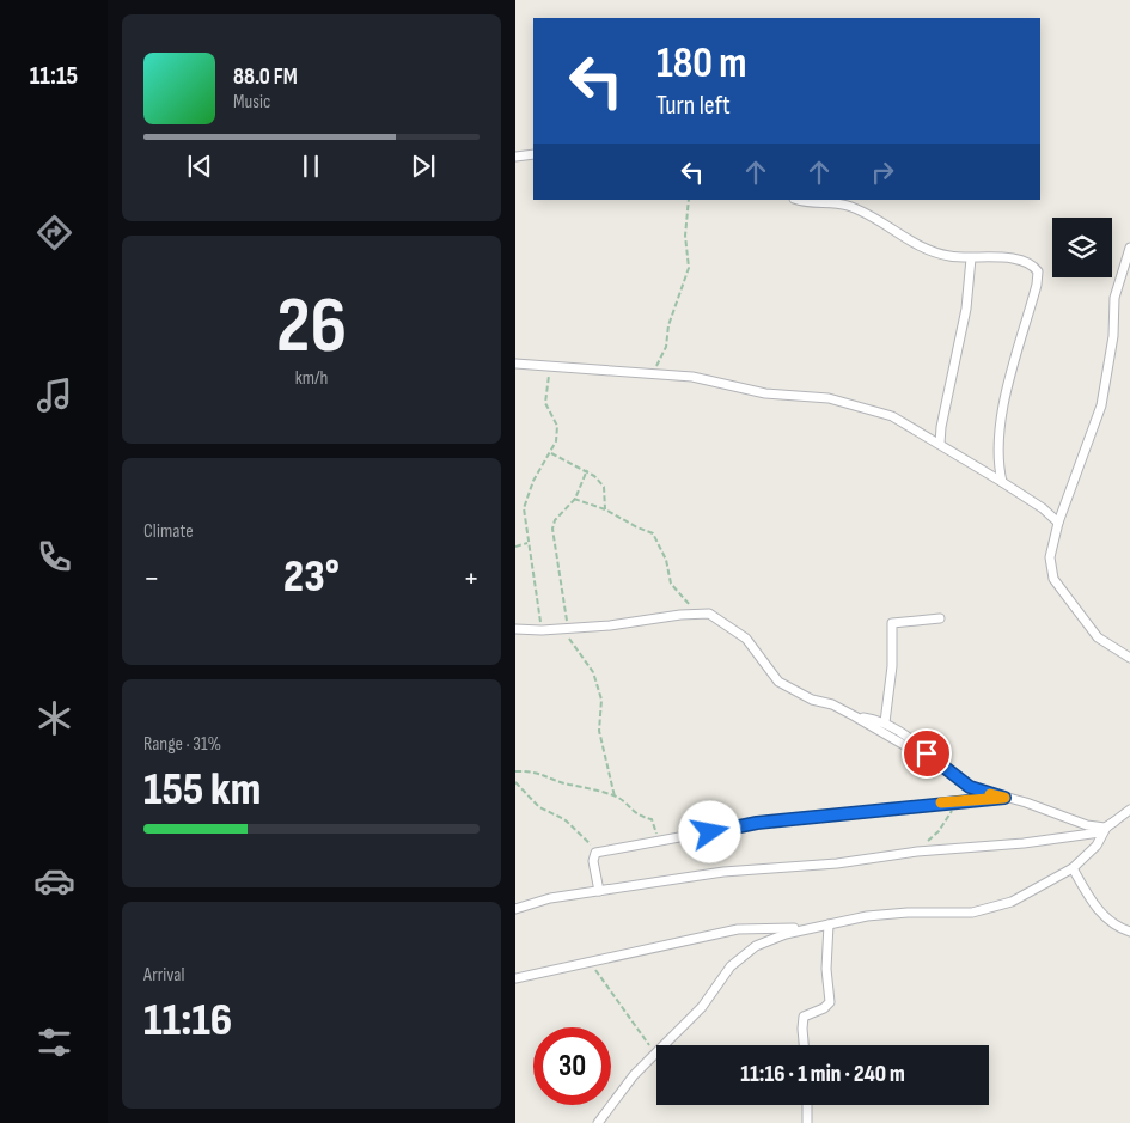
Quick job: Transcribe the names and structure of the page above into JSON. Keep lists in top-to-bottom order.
{
  "page": {
    "tabs": "11:15",
    "turn": ["180 m", "Turn left"],
    "song": ["88.0 FM", "Music"],
    "tile": [
      ["26", "km/h"],
      "Climate",
      ["Range · 31%", "155 km"],
      ["Arrival", "11:16"]
    ],
    "heat": ["−", "23°", "+"],
    "limit": "30",
    "trip": "11:16 · 1 min · 240 m"
  }
}
